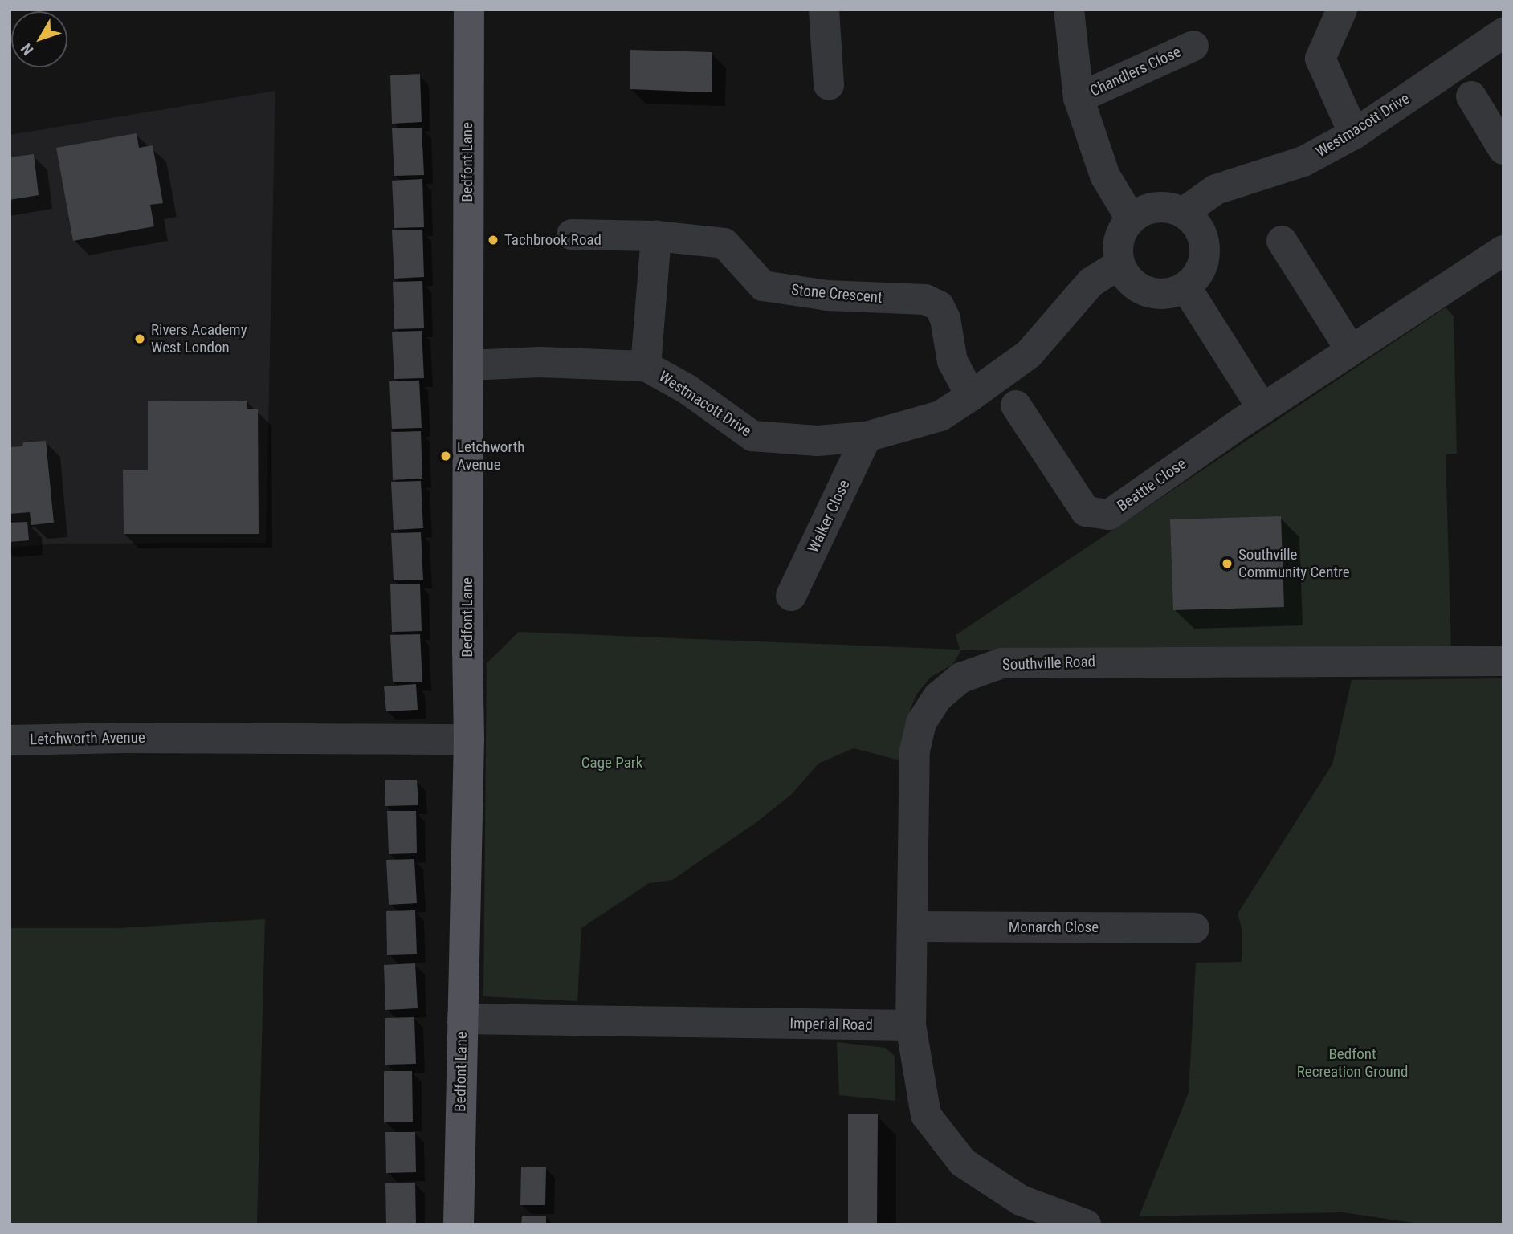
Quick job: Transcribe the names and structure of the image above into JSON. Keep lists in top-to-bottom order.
{
  "streets": {
    "main road": ["Bedfont Lane"],
    "street": [
      "Chandlers Close",
      "Westmacott Drive",
      "Stone Crescent",
      "Beattie Close",
      "Walker Close",
      "Southville Road",
      "Letchworth Avenue",
      "Monarch Close",
      "Imperial Road"
    ]
  },
  "crossings": [
    ["Chandlers Close", "Westmacott Drive"],
    ["Westmacott Drive", "Bedfont Lane"],
    ["Westmacott Drive", "Stone Crescent"],
    ["Westmacott Drive", "Walker Close"],
    ["Bedfont Lane", "Letchworth Avenue"],
    ["Bedfont Lane", "Imperial Road"],
    ["Southville Road", "Monarch Close"],
    ["Southville Road", "Imperial Road"]
  ],
  "parks": ["Cage Park", "Bedfont Recreation Ground"],
  "places": [
    "Tachbrook Road",
    "Rivers Academy West London",
    "Letchworth Avenue",
    "Southville Community Centre"
  ],
  "north": "bottom left"
}
